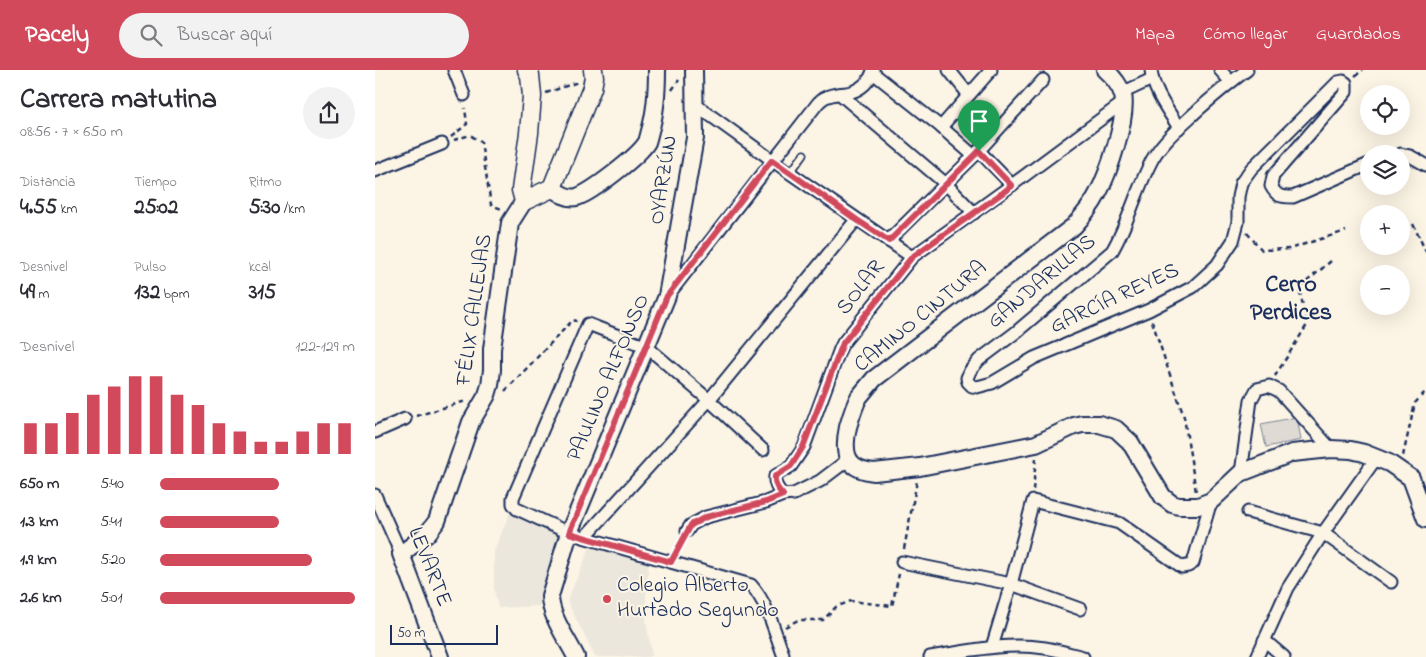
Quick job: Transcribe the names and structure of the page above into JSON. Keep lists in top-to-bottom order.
{
  "streets": {
    "main road": [
      "OYARZÚN",
      "FÉLIX CALLEJAS",
      "CAMINO CINTURA",
      "PAULINO ALFONSO",
      "LEVARTE"
    ],
    "street": ["GANDARILLAS", "SOLAR", "GARCÍA REYES"]
  },
  "crossings": [
    ["OYARZÚN", "PAULINO ALFONSO"],
    ["GANDARILLAS", "GARCÍA REYES"],
    ["SOLAR", "CAMINO CINTURA"],
    ["FÉLIX CALLEJAS", "LEVARTE"]
  ],
  "districts": ["Cerro Perdices"],
  "places": ["Colegio Alberto Hurtado Segundo"],
  "scale_bar": "50 m",
  "page": {
    "header": "Pacely",
    "search": "Buscar aquí",
    "nav": ["Mapa", "Cómo llegar", "Guardados"],
    "heading": ["Carrera matutina", "08:56 · 7 × 650 m"],
    "map_buttons": ["+", "−"],
    "stats": [
      ["Distancia", "4.55 km"],
      ["Tiempo", "25:02"],
      ["Ritmo", "5:30 /km"],
      ["Desnivel", "49 m"],
      ["Pulso", "132 bpm"],
      ["kcal", "315"]
    ],
    "chart": ["Desnivel", "122–129 m"],
    "list": [
      {
        "name": "650 m",
        "note": "5:40"
      },
      {
        "name": "1.3 km",
        "note": "5:41"
      },
      {
        "name": "1.9 km",
        "note": "5:20"
      },
      {
        "name": "2.6 km",
        "note": "5:01"
      }
    ],
    "scale": "50 m"
  }
}
